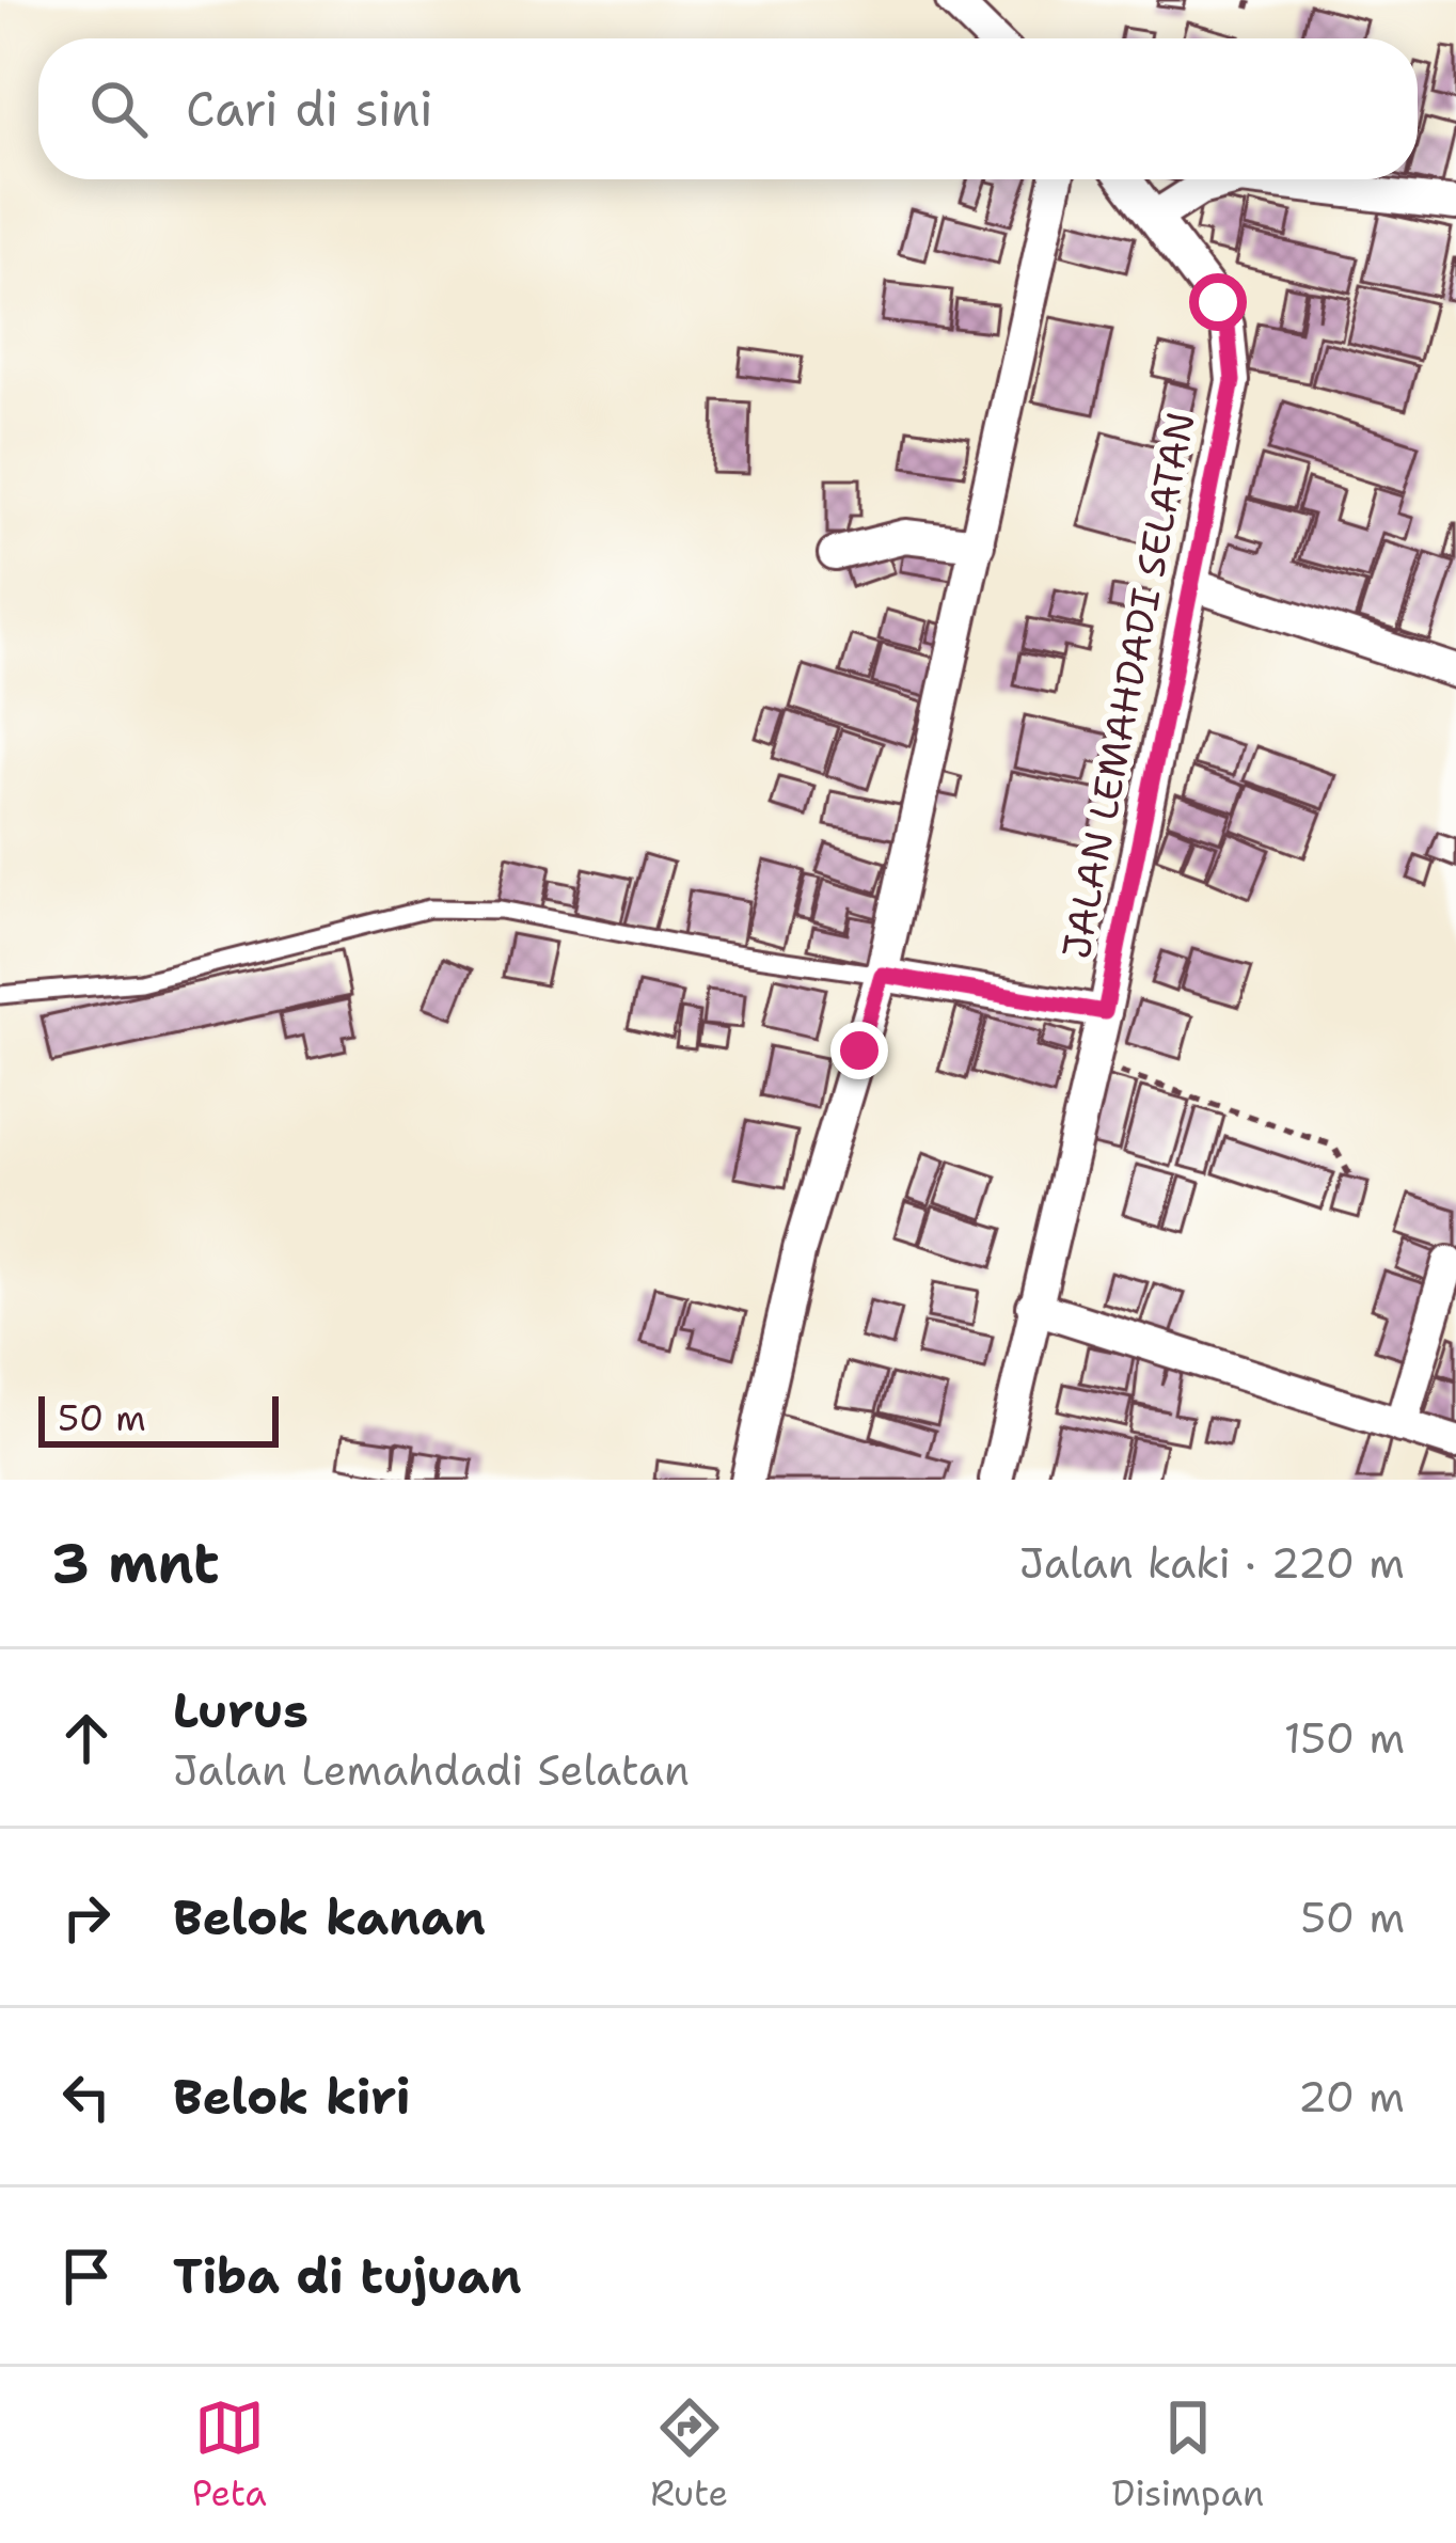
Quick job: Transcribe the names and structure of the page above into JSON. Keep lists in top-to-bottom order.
{
  "streets": {
    "street": ["JALAN LEMAHDADI SELATAN"]
  },
  "scale_bar": "50 m",
  "page": {
    "search": "Cari di sini",
    "scale": "50 m",
    "heading": ["3 mnt", "Jalan kaki · 220 m"],
    "list": [
      ["Lurus", "Jalan Lemahdadi Selatan", "150 m"],
      ["Belok kanan", "50 m"],
      ["Belok kiri", "20 m"],
      "Tiba di tujuan"
    ],
    "nav": ["Peta", "Rute", "Disimpan"]
  }
}
